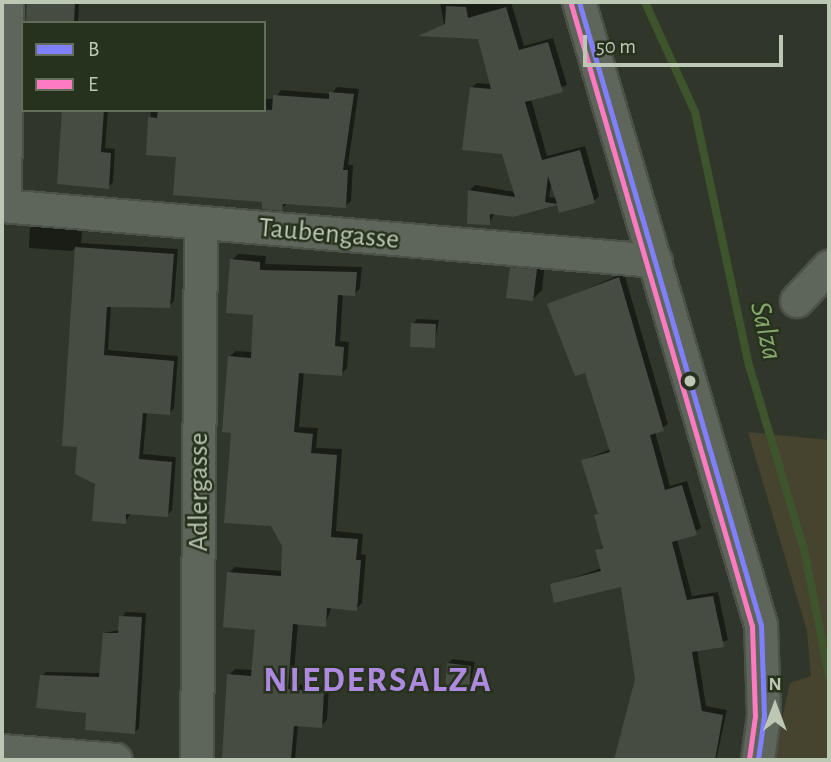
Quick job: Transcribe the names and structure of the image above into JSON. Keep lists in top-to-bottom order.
{
  "streets": {
    "street": ["Taubengasse", "Adlergasse"]
  },
  "crossings": [
    ["Taubengasse", "Adlergasse"]
  ],
  "districts": ["NIEDERSALZA"],
  "water": ["Salza"],
  "lines": ["transit line B", "transit line E"],
  "legend": ["B", "E"],
  "scale_bar": "50 m",
  "north": "top"
}
